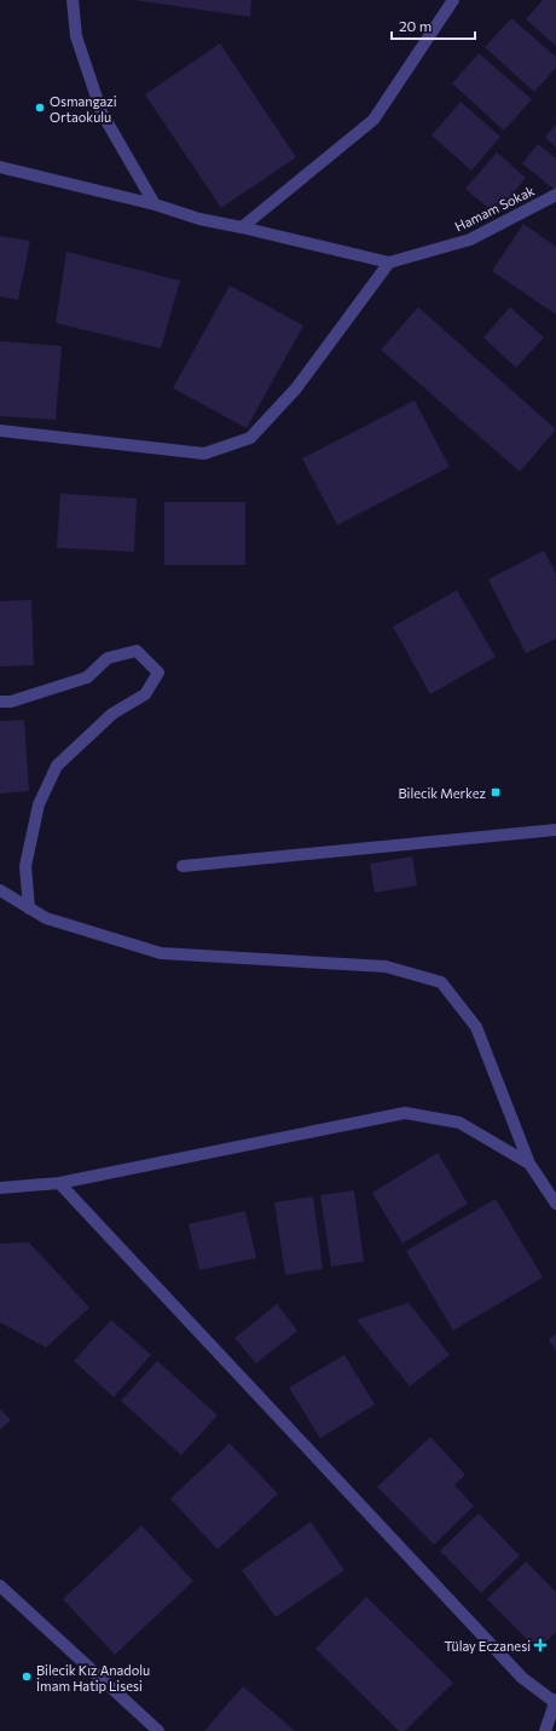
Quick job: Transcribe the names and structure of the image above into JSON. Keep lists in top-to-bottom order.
{
  "streets": {
    "street": ["Hamam Sokak"]
  },
  "places": {
    "other": ["Osmangazi Ortaokulu", "Bilecik Kız Anadolu İmam Hatip Lisesi"],
    "transit": ["Bilecik Merkez"],
    "health": ["Tülay Eczanesi"]
  },
  "scale_bar": "20 m"
}
